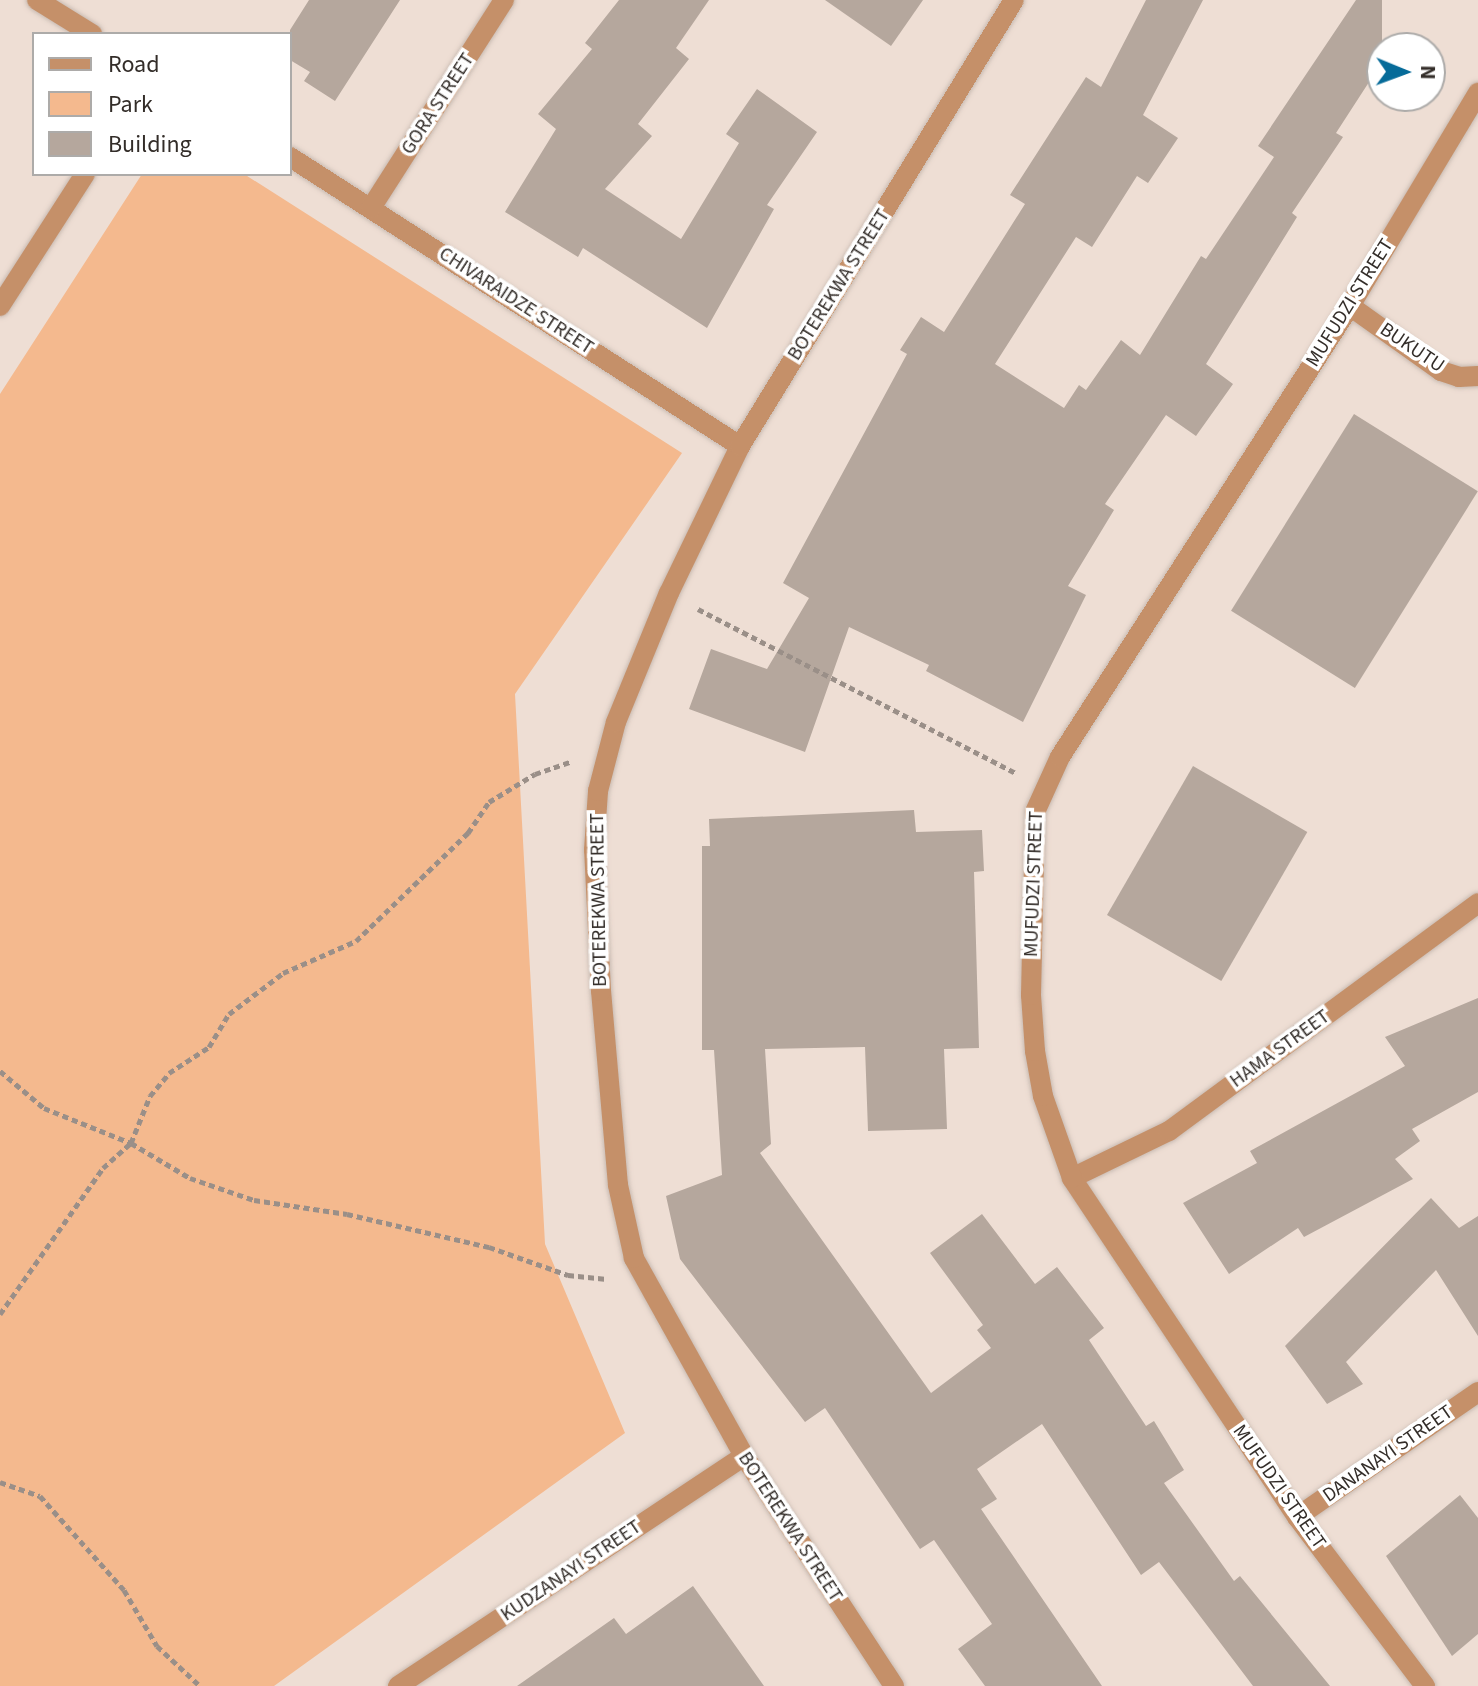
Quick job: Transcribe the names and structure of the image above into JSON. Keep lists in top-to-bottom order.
{
  "streets": {
    "street": [
      "GORA STREET",
      "BOTEREKWA STREET",
      "CHIVARAIDZE STREET",
      "MUFUDZI STREET",
      "BUKUTU",
      "HAMA STREET",
      "DANANAYI STREET",
      "KUDZANAYI STREET"
    ]
  },
  "crossings": [
    ["GORA STREET", "CHIVARAIDZE STREET"],
    ["BOTEREKWA STREET", "CHIVARAIDZE STREET"],
    ["BOTEREKWA STREET", "KUDZANAYI STREET"],
    ["MUFUDZI STREET", "BUKUTU"],
    ["MUFUDZI STREET", "HAMA STREET"],
    ["MUFUDZI STREET", "DANANAYI STREET"]
  ],
  "legend": ["Road", "Park", "Building"],
  "north": "right"
}
